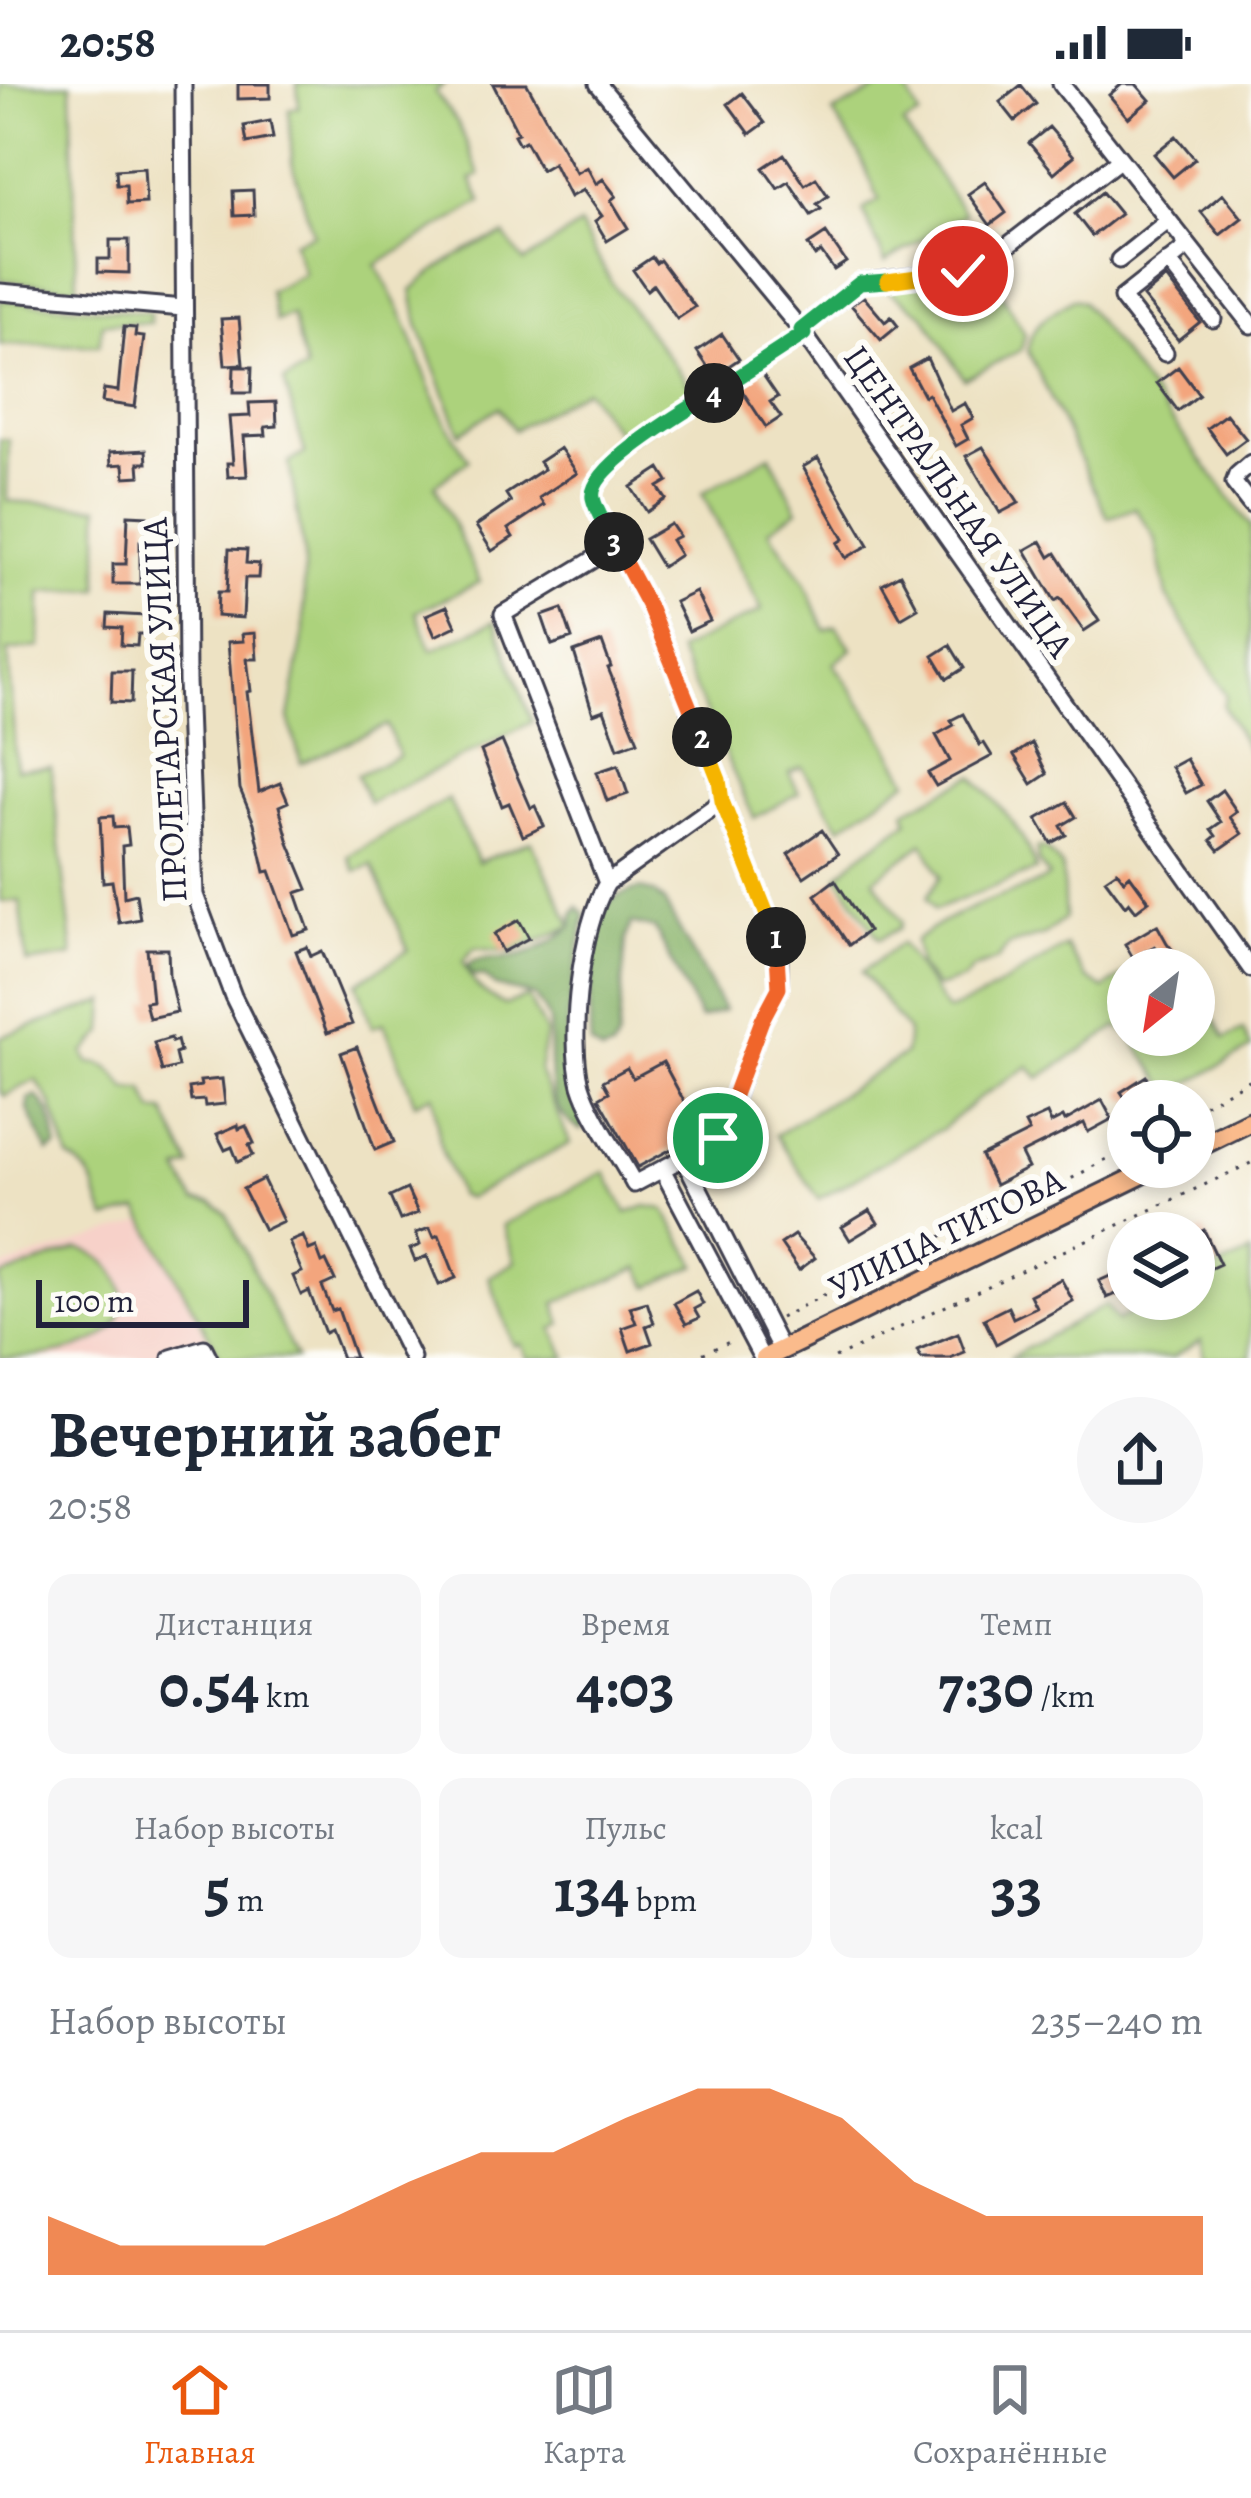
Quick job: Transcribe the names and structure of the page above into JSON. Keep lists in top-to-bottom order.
{
  "streets": {
    "main road": ["УЛИЦА ТИТОВА"],
    "street": ["ЦЕНТРАЛЬНАЯ УЛИЦА", "ПРОЛЕТАРСКАЯ УЛИЦА"]
  },
  "scale_bar": "100 m",
  "north": "bottom left",
  "page": {
    "status": "20:58",
    "pins": [
      "4",
      "3",
      "2",
      "1"
    ],
    "scale": "100 m",
    "heading": ["Вечерний забег", "20:58"],
    "stats": [
      ["Дистанция", "0.54 km"],
      ["Время", "4:03"],
      ["Темп", "7:30 /km"],
      ["Набор высоты", "5 m"],
      ["Пульс", "134 bpm"],
      ["kcal", "33"]
    ],
    "chart": ["Набор высоты", "235–240 m"],
    "tabs": ["Главная", "Карта", "Сохранённые"]
  }
}
